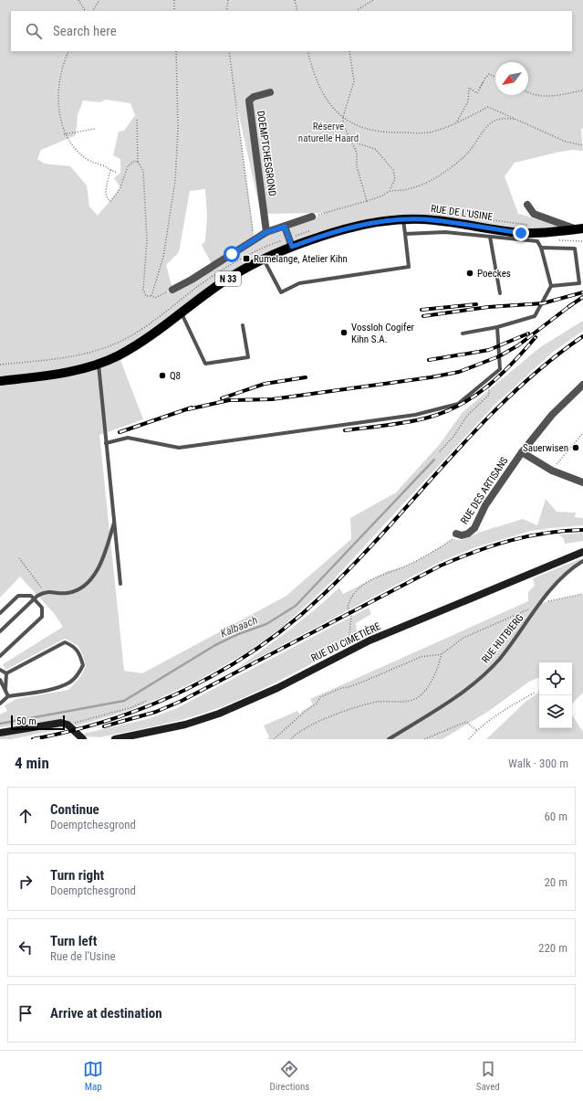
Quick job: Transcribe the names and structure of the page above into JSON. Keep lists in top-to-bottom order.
{
  "streets": {
    "main road": ["RUE DE L'USINE", "N 33", "RUE DU CIMETIÈRE"],
    "street": ["DOEMPTCHESGROND", "RUE DES ARTISANS"],
    "lane": ["RUE HUTBIERG"]
  },
  "crossings": [
    ["RUE DE L'USINE", "N 33"]
  ],
  "water": ["Kälbaach"],
  "parks": ["Réserve naturelle Haard"],
  "places": {
    "transit": ["Rumelange, Atelier Kihn"],
    "other": [
      "Poeckes",
      "Vossloh Cogifer Kihn S.A.",
      "Q8",
      "Sauerwisen"
    ]
  },
  "scale_bar": "50 m",
  "north": "bottom left",
  "page": {
    "search": "Search here",
    "scale": "50 m",
    "heading": ["4 min", "Walk · 300 m"],
    "list": [
      ["Continue", "Doemptchesgrond", "60 m"],
      ["Turn right", "Doemptchesgrond", "20 m"],
      ["Turn left", "Rue de l'Usine", "220 m"],
      "Arrive at destination"
    ],
    "nav": ["Map", "Directions", "Saved"]
  }
}
